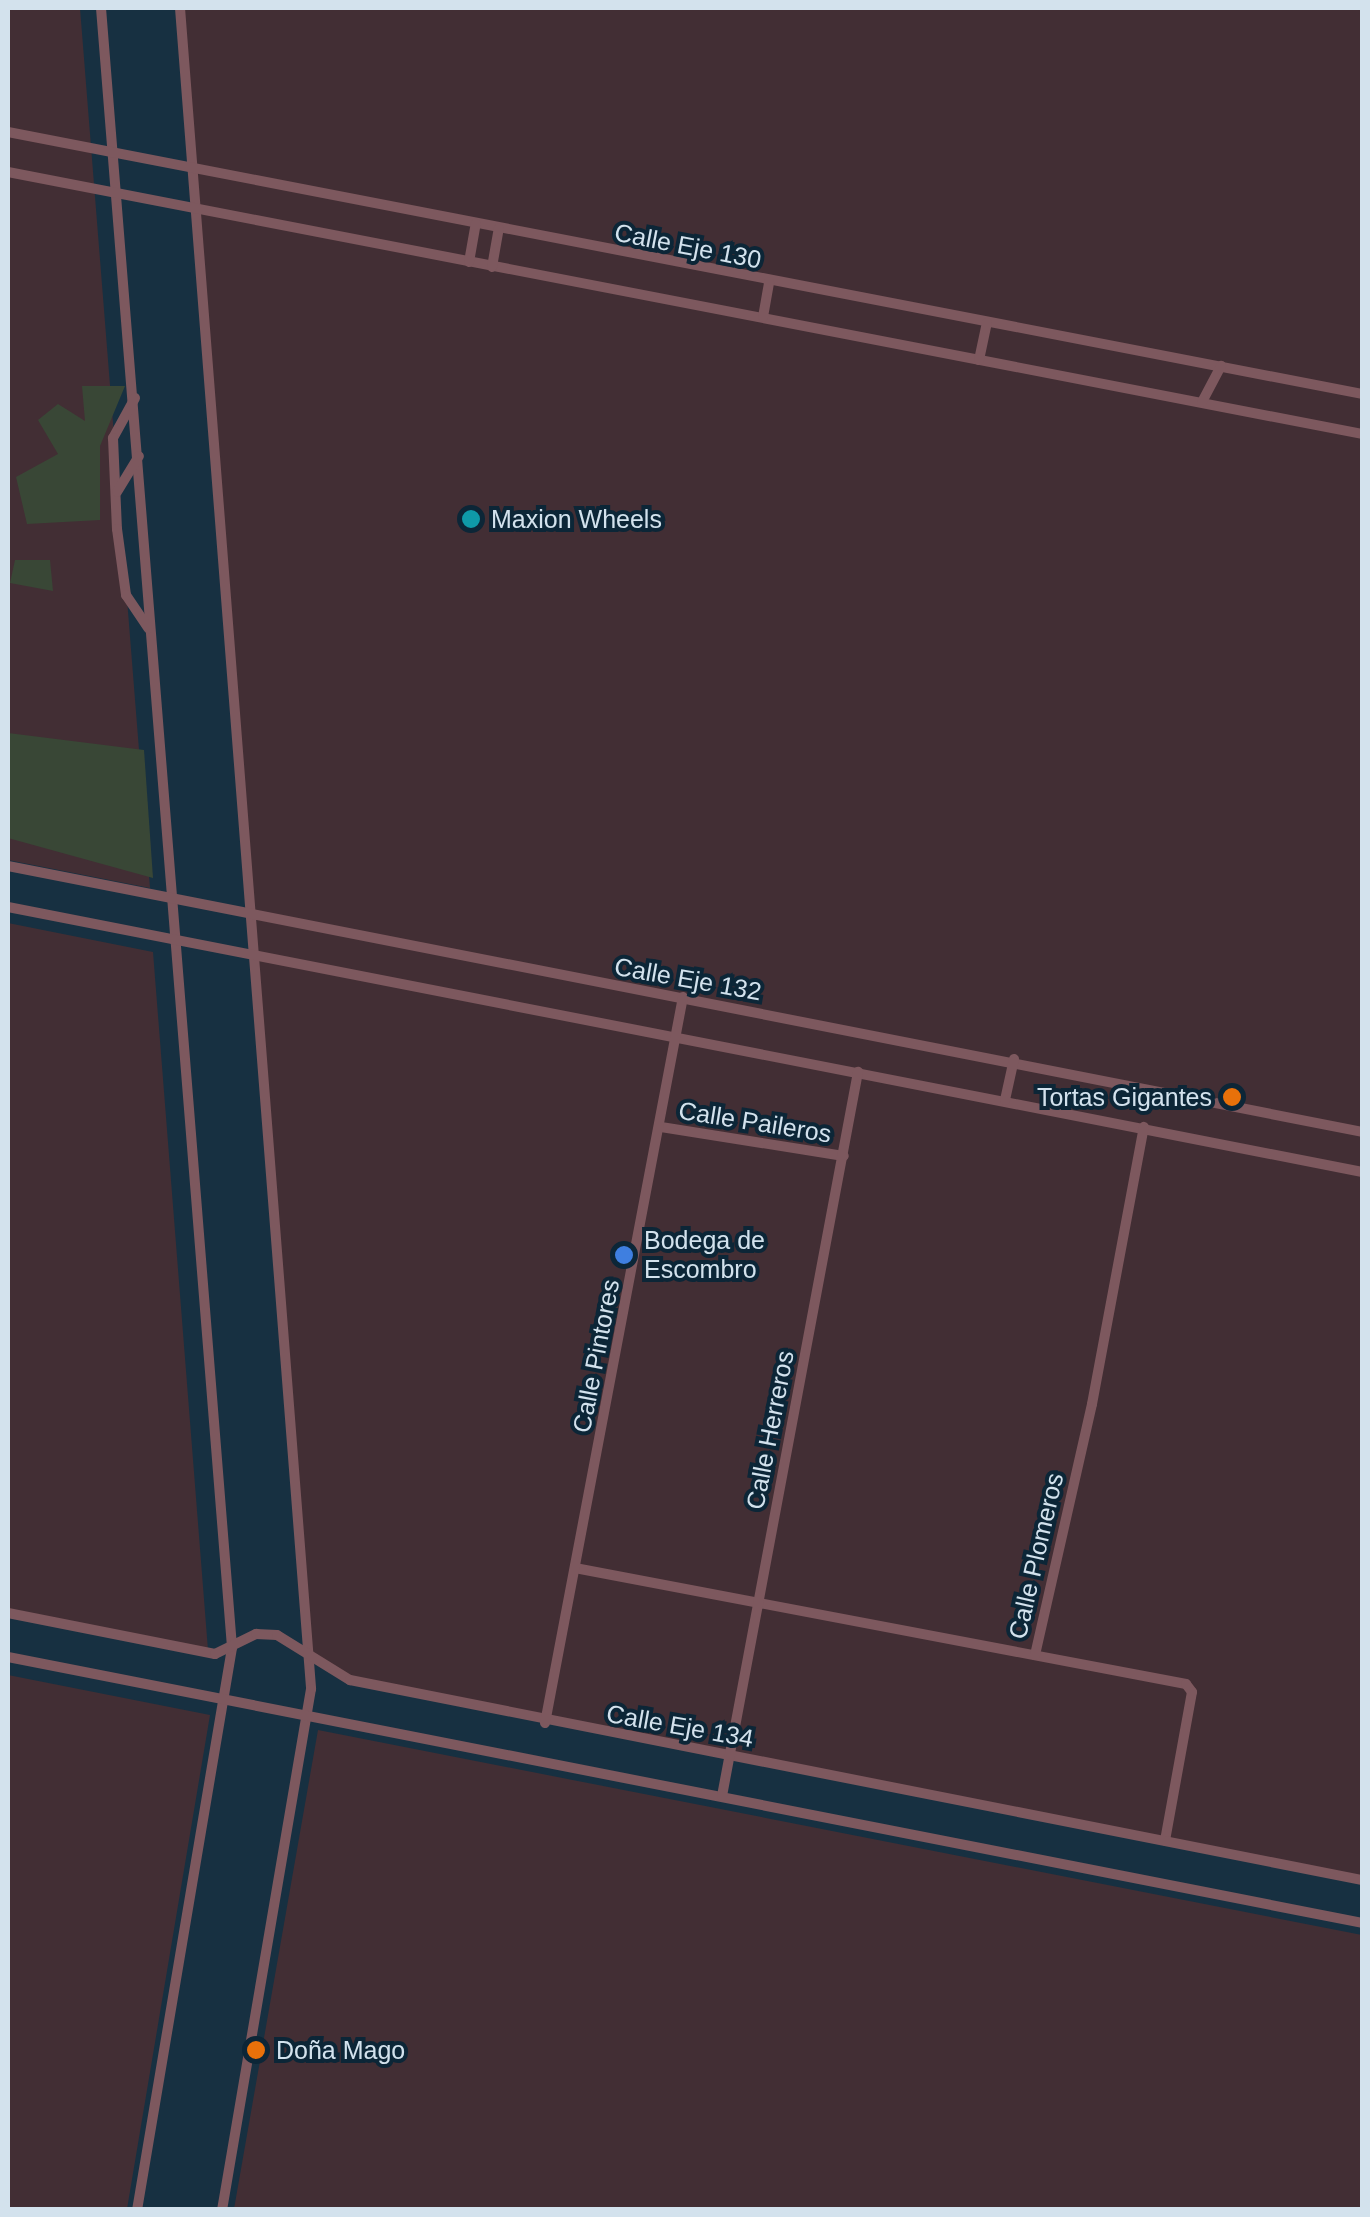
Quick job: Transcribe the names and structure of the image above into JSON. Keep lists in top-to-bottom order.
{
  "streets": {
    "street": [
      "Calle Eje 130",
      "Calle Eje 132",
      "Calle Paileros",
      "Calle Pintores",
      "Calle Herreros",
      "Calle Plomeros",
      "Calle Eje 134"
    ]
  },
  "crossings": [
    ["Calle Eje 132", "Calle Pintores"],
    ["Calle Paileros", "Calle Pintores"],
    ["Calle Paileros", "Calle Herreros"],
    ["Calle Pintores", "Calle Plomeros"],
    ["Calle Pintores", "Calle Eje 134"],
    ["Calle Herreros", "Calle Plomeros"],
    ["Calle Herreros", "Calle Eje 134"]
  ],
  "places": [
    "Maxion Wheels",
    "Tortas Gigantes",
    "Bodega de Escombro",
    "Doña Mago"
  ]
}
